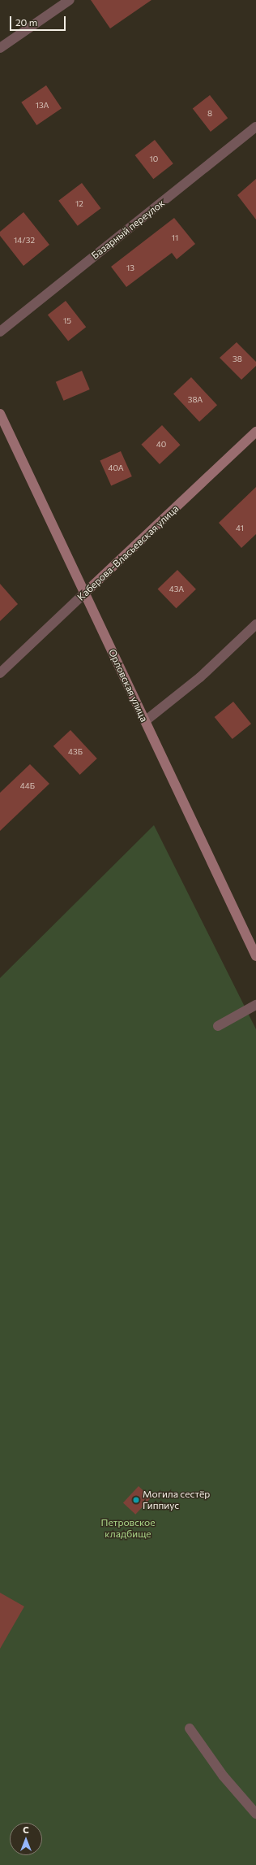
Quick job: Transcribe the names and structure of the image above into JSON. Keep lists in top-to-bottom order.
{
  "streets": {
    "main road": ["Каберова-Власьевская улица", "Орловская улица"],
    "street": ["Базарный переулок"]
  },
  "crossings": [
    ["Каберова-Власьевская улица", "Орловская улица"]
  ],
  "parks": ["Петровское кладбище"],
  "places": ["Могила сестёр Гиппиус"],
  "house_numbers": [
    "13А",
    "8",
    "10",
    "12",
    "11",
    "14/32",
    "13",
    "15",
    "38",
    "38А",
    "40",
    "40А",
    "41",
    "43А",
    "43Б",
    "44Б"
  ],
  "scale_bar": "20 m",
  "north": "top"
}
